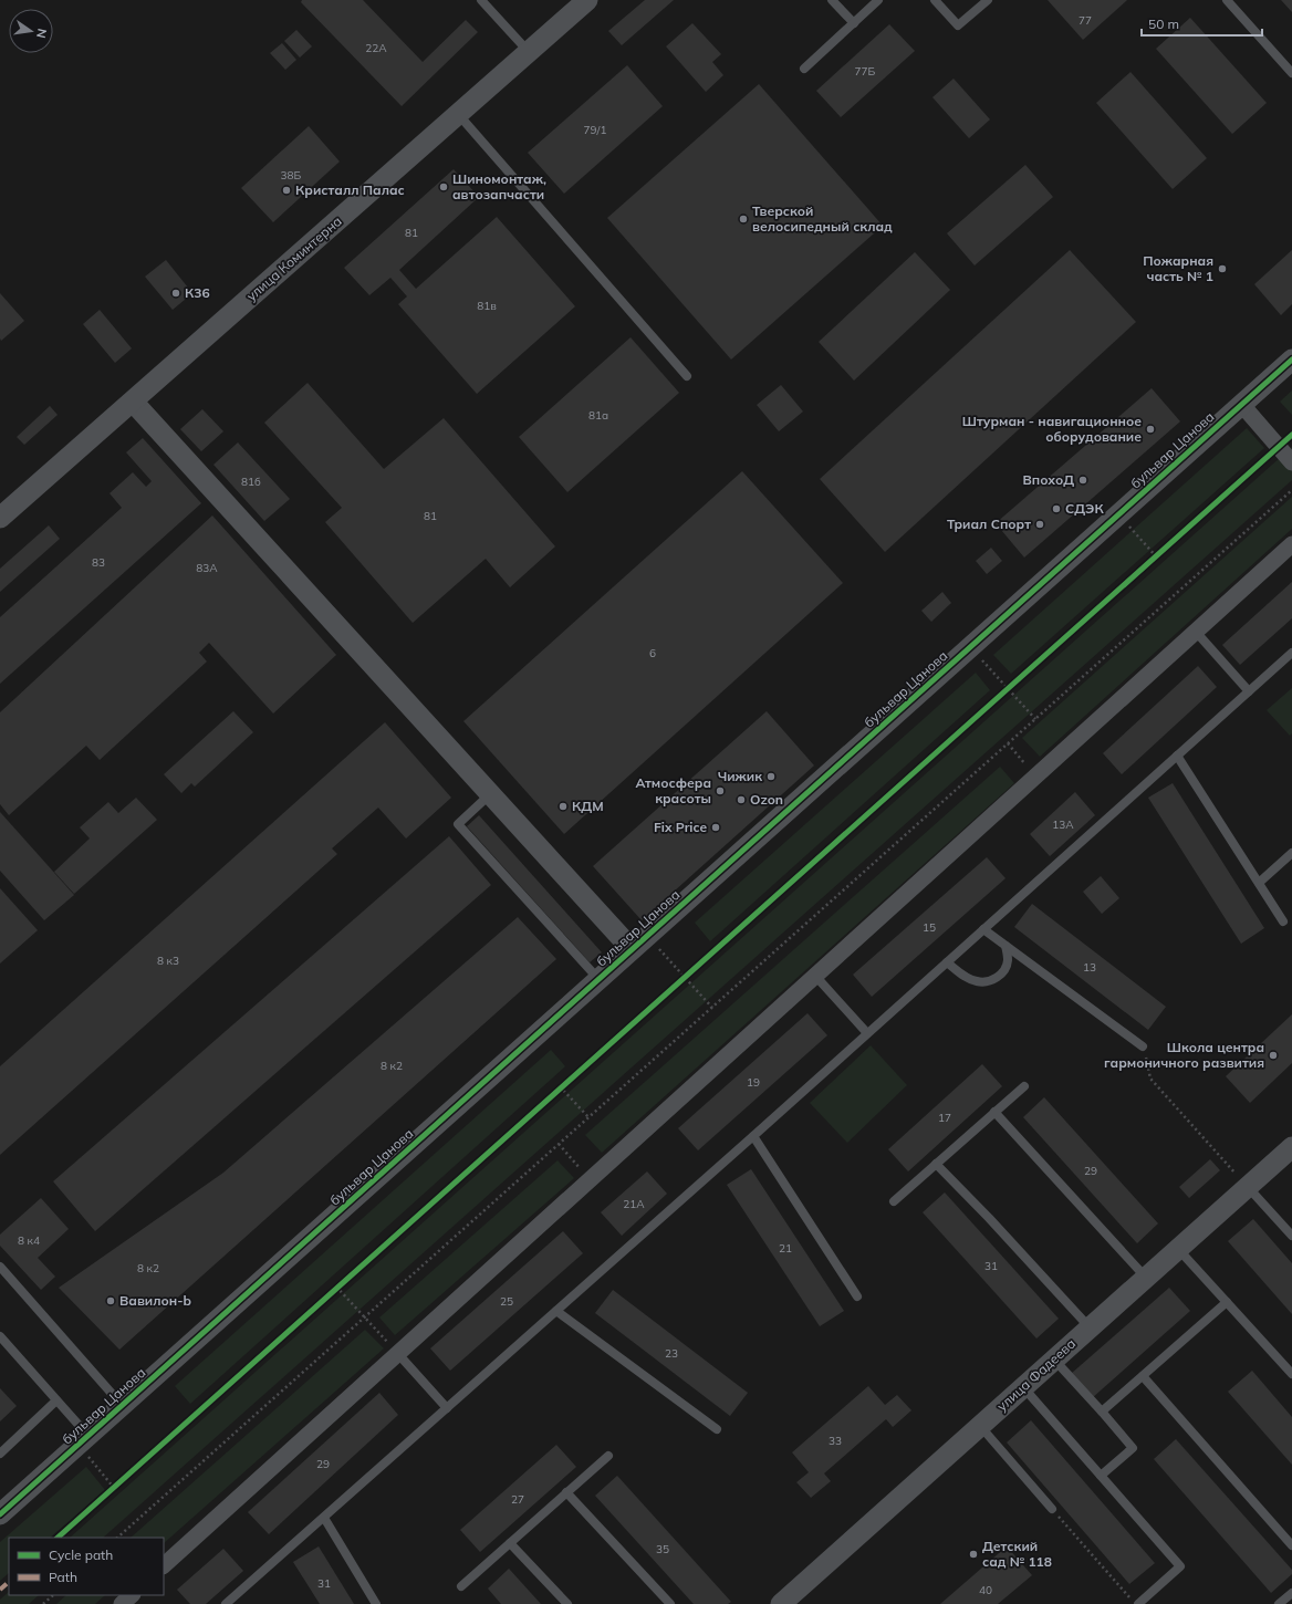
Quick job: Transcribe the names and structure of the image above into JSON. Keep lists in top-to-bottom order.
{
  "streets": {
    "street": ["улица Коминтерна", "бульвар Цанова", "улица Фадеева"]
  },
  "places": [
    "Шиномонтаж, автозапчасти",
    "Кристалл Палас",
    "Тверской велосипедный склад",
    "Пожарная часть № 1",
    "К36",
    "Штурман - навигационное оборудование",
    "ВпохоД",
    "СДЭК",
    "Триал Спорт",
    "Чижик",
    "Атмосфера красоты",
    "Ozon",
    "КДМ",
    "Fix Price",
    "Школа центра гармоничного развития",
    "Вавилон-b",
    "Детский сад № 118"
  ],
  "house_numbers": [
    "77",
    "22А",
    "77Б",
    "79/1",
    "38Б",
    "81",
    "81в",
    "81а",
    "81б",
    "81",
    "83",
    "83А",
    "6",
    "13А",
    "15",
    "8 к3",
    "13",
    "8 к2",
    "19",
    "17",
    "29",
    "21А",
    "8 к4",
    "21",
    "31",
    "8 к2",
    "25",
    "23",
    "33",
    "29",
    "27",
    "35",
    "31",
    "40"
  ],
  "legend": ["Cycle path", "Path"],
  "scale_bar": "50 m",
  "north": "right"
}
